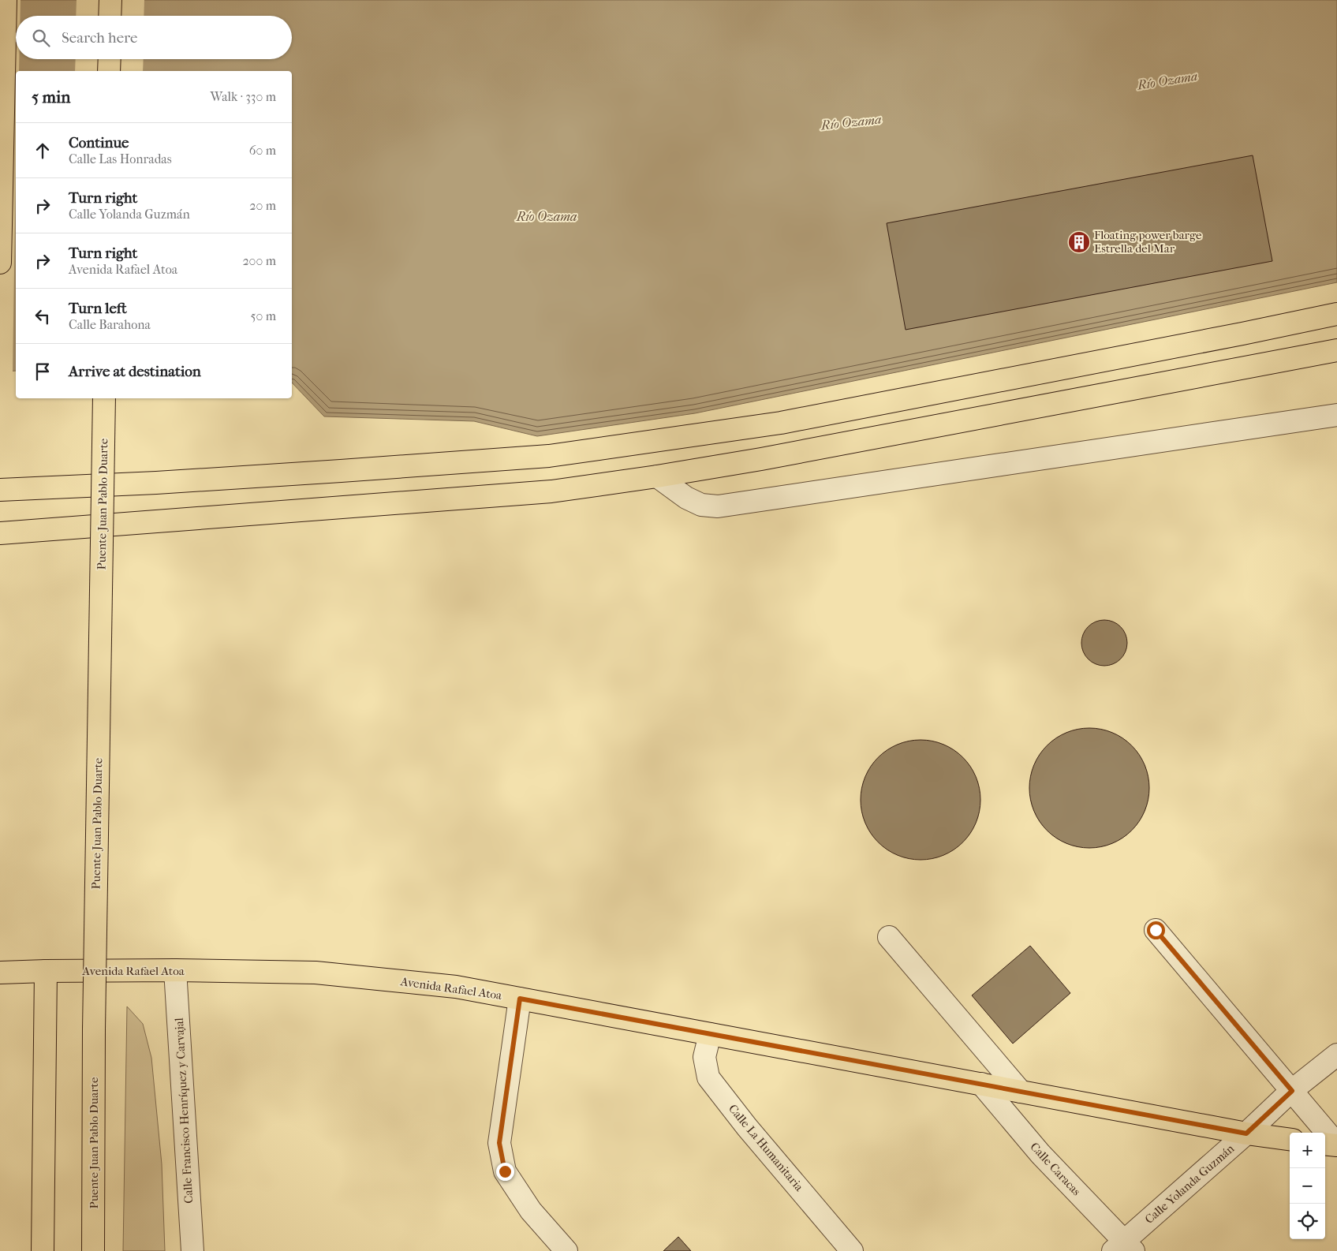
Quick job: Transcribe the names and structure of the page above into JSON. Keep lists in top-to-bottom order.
{
  "streets": {
    "main road": ["Puente Juan Pablo Duarte", "Avenida Rafael Atoa"],
    "street": [
      "Calle Francisco Henríquez y Carvajal",
      "Calle La Humanitaria",
      "Calle Caracas",
      "Calle Yolanda Guzmán"
    ]
  },
  "crossings": [
    ["Avenida Rafael Atoa", "Calle Francisco Henríquez y Carvajal"],
    ["Avenida Rafael Atoa", "Calle La Humanitaria"],
    ["Avenida Rafael Atoa", "Calle Caracas"],
    ["Avenida Rafael Atoa", "Calle Yolanda Guzmán"],
    ["Calle Caracas", "Calle Yolanda Guzmán"]
  ],
  "water": ["Río Ozama"],
  "places": {
    "building": ["Floating power barge Estrella del Mar"]
  },
  "page": {
    "search": "Search here",
    "heading": ["5 min", "Walk · 330 m"],
    "list": [
      ["Continue", "Calle Las Honradas", "60 m"],
      ["Turn right", "Calle Yolanda Guzmán", "20 m"],
      ["Turn right", "Avenida Rafael Atoa", "200 m"],
      ["Turn left", "Calle Barahona", "50 m"],
      "Arrive at destination"
    ],
    "map_buttons": ["+", "−"]
  }
}
